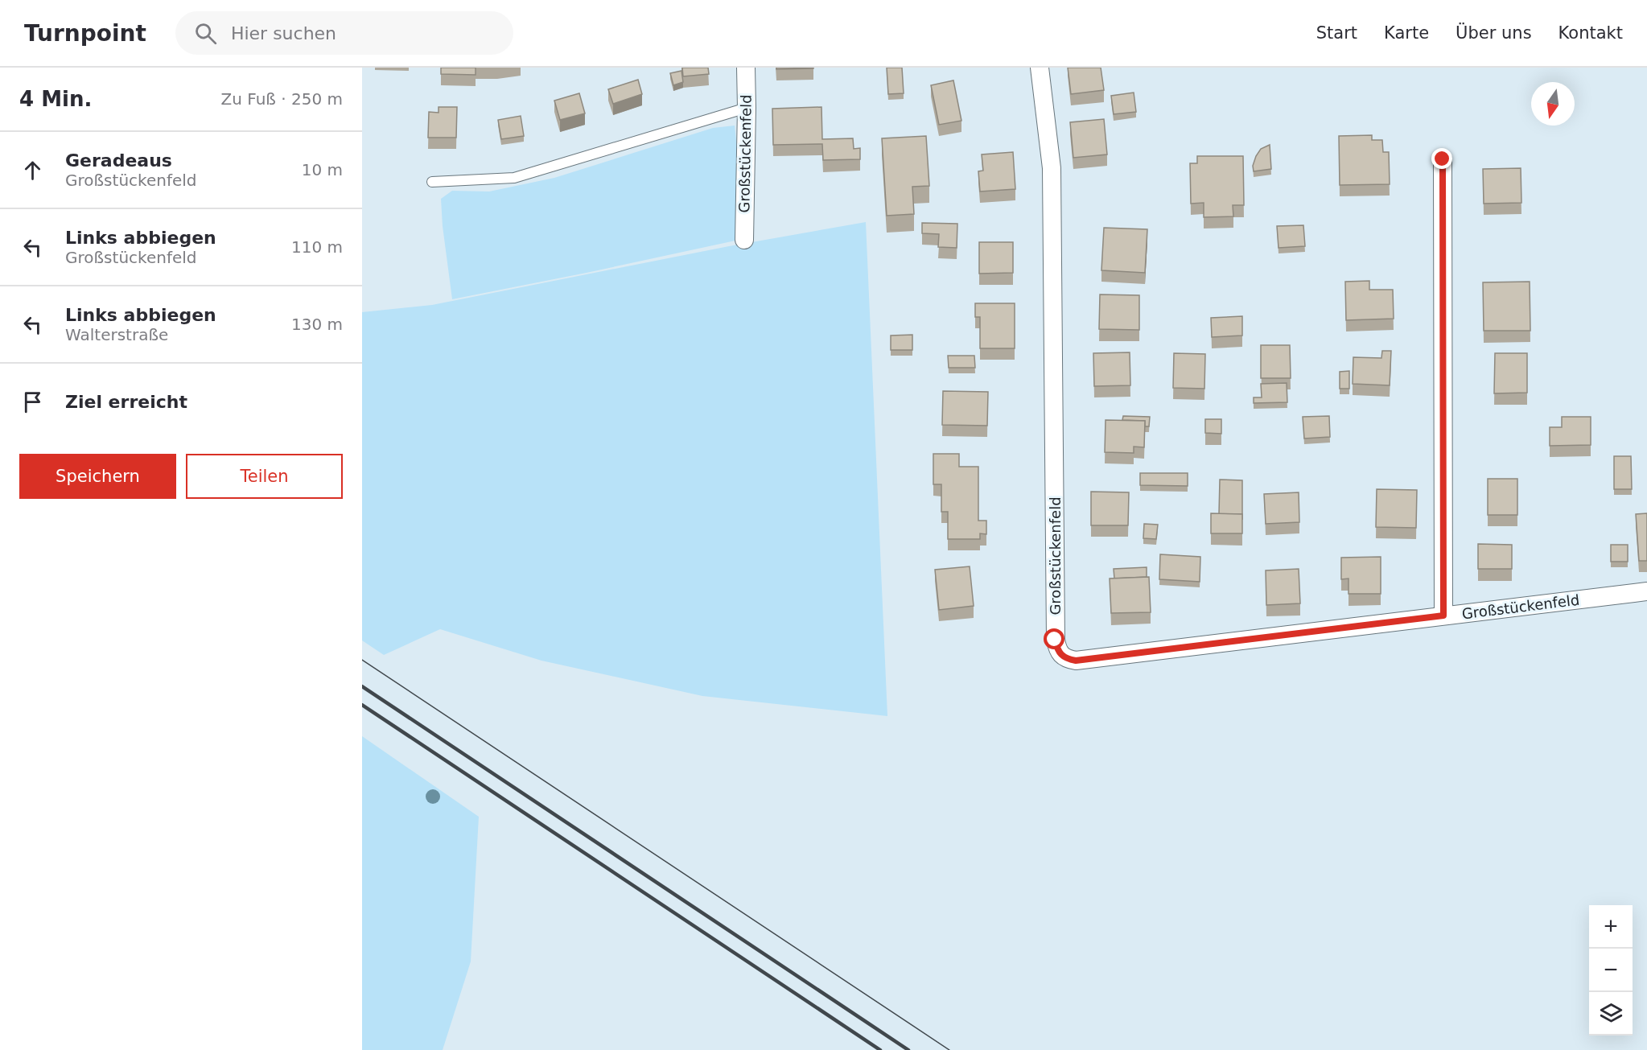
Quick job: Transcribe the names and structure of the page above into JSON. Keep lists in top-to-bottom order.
{
  "streets": {
    "street": ["Großstückenfeld"]
  },
  "north": "bottom",
  "page": {
    "header": "Turnpoint",
    "search": "Hier suchen",
    "nav": [
      "Start",
      "Karte",
      "Über uns",
      "Kontakt"
    ],
    "heading": ["4 Min.", "Zu Fuß · 250 m"],
    "list": [
      ["Geradeaus", "Großstückenfeld", "10 m"],
      ["Links abbiegen", "Großstückenfeld", "110 m"],
      ["Links abbiegen", "Walterstraße", "130 m"],
      "Ziel erreicht"
    ],
    "buttons": ["Speichern", "Teilen"],
    "map_buttons": ["+", "−"]
  }
}
